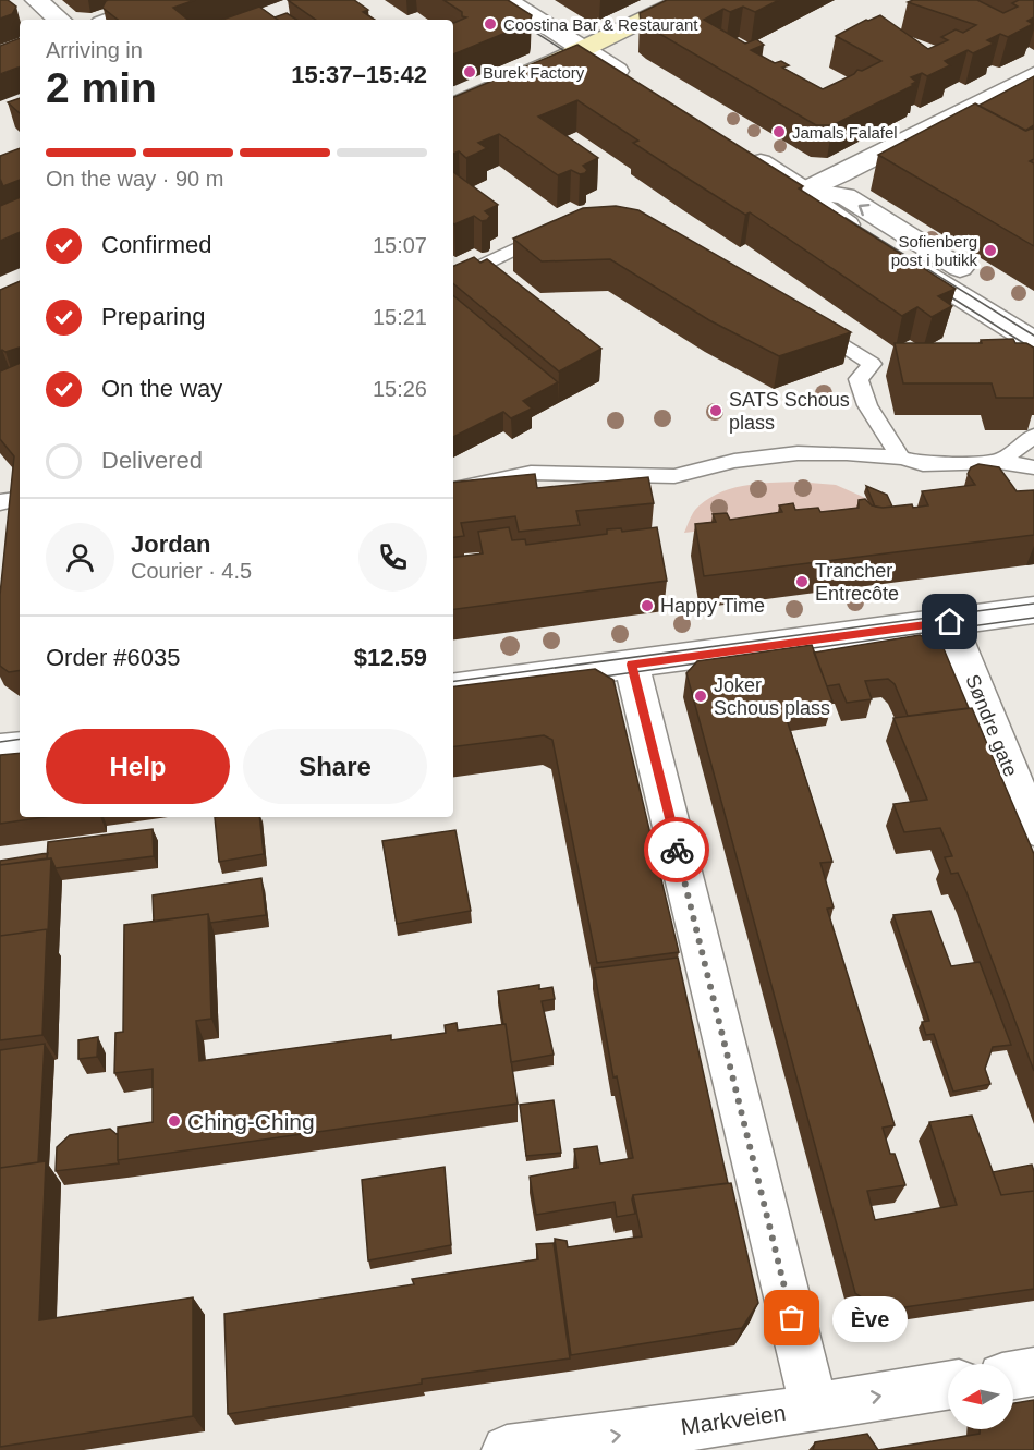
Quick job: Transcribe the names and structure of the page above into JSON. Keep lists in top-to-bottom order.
{
  "streets": {
    "street": ["Søndre gate", "Markveien"]
  },
  "one_way": ["Markveien"],
  "places": [
    "Coostina Bar & Restaurant",
    "Burek Factory",
    "Jamals Falafel",
    "Sofienberg post i butikk",
    "SATS Schous plass",
    "Trancher Entrecôte",
    "Happy Time",
    "Joker Schous plass",
    "Ching-Ching",
    "Ève"
  ],
  "north": "left",
  "page": {
    "heading": ["2 min", "Arriving in", "15:37–15:42"],
    "panel": [
      "Jordan",
      "Courier · 4.5",
      "Order #6035",
      "$12.59"
    ],
    "bar": "On the way · 90 m",
    "list": [
      ["Confirmed", "15:07"],
      ["Preparing", "15:21"],
      ["On the way", "15:26"],
      "Delivered"
    ],
    "buttons": ["Help", "Share"],
    "bubble": "Ève"
  }
}
